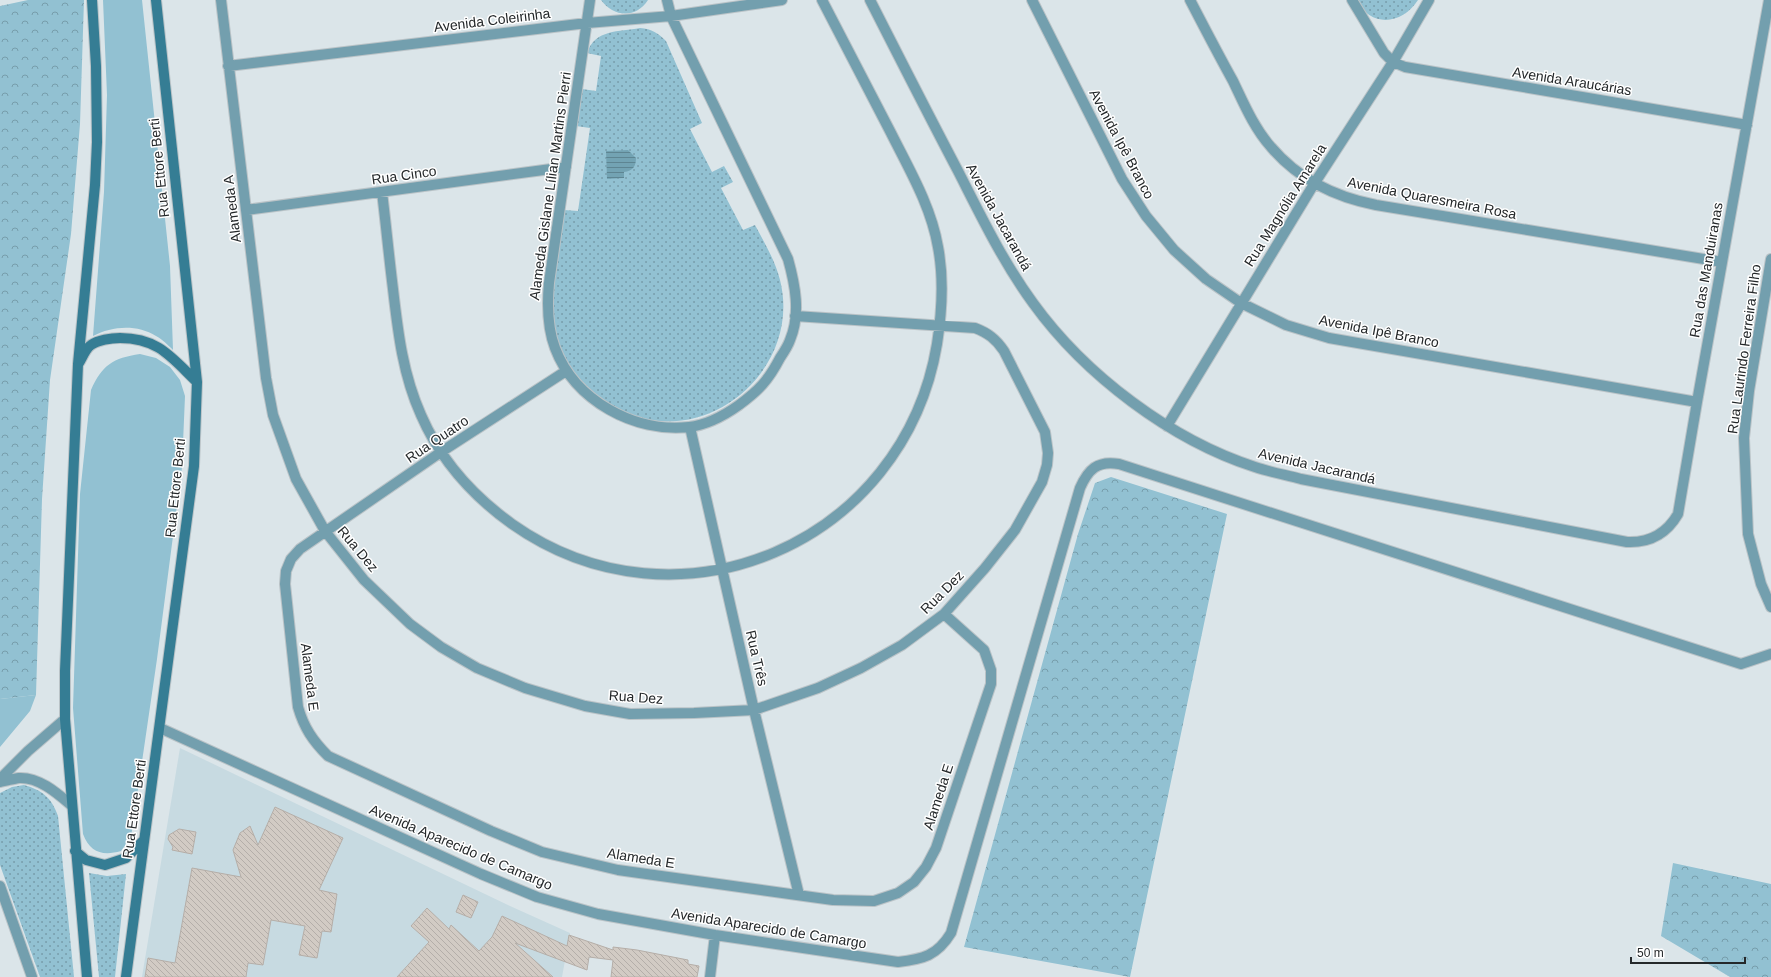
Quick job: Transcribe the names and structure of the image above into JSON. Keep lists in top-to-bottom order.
{
  "streets": {
    "street": [
      "Avenida Coleirinha",
      "Avenida Araucárias",
      "Avenida Ipê Branco",
      "Rua Ettore Berti",
      "Rua Cinco",
      "Alameda Gislane Lílian Martins Pierri",
      "Avenida Quaresmeira Rosa",
      "Rua Magnólia Amarela",
      "Alameda A",
      "Avenida Jacarandá",
      "Rua das Manduiranas",
      "Rua Laurindo Ferreira Filho",
      "Rua Quatro",
      "Rua Dez",
      "Rua Três",
      "Alameda E",
      "Avenida Aparecido de Camargo"
    ]
  },
  "crossings": [
    ["Avenida Coleirinha", "Alameda Gislane Lílian Martins Pierri"],
    ["Avenida Coleirinha", "Alameda A"],
    ["Avenida Araucárias", "Rua Magnólia Amarela"],
    ["Avenida Araucárias", "Rua das Manduiranas"],
    ["Avenida Ipê Branco", "Rua Magnólia Amarela"],
    ["Avenida Ipê Branco", "Rua das Manduiranas"],
    ["Rua Ettore Berti", "Avenida Aparecido de Camargo"],
    ["Rua Cinco", "Alameda Gislane Lílian Martins Pierri"],
    ["Rua Cinco", "Alameda A"],
    ["Alameda Gislane Lílian Martins Pierri", "Rua Quatro"],
    ["Alameda Gislane Lílian Martins Pierri", "Rua Dez"],
    ["Alameda Gislane Lílian Martins Pierri", "Rua Três"],
    ["Avenida Quaresmeira Rosa", "Rua Magnólia Amarela"],
    ["Avenida Quaresmeira Rosa", "Rua das Manduiranas"],
    ["Rua Magnólia Amarela", "Avenida Jacarandá"],
    ["Alameda A", "Rua Dez"],
    ["Avenida Jacarandá", "Rua das Manduiranas"],
    ["Rua Quatro", "Rua Dez"],
    ["Rua Quatro", "Alameda E"],
    ["Rua Dez", "Rua Três"],
    ["Rua Dez", "Alameda E"],
    ["Rua Três", "Alameda E"]
  ],
  "scale_bar": "50 m"
}
